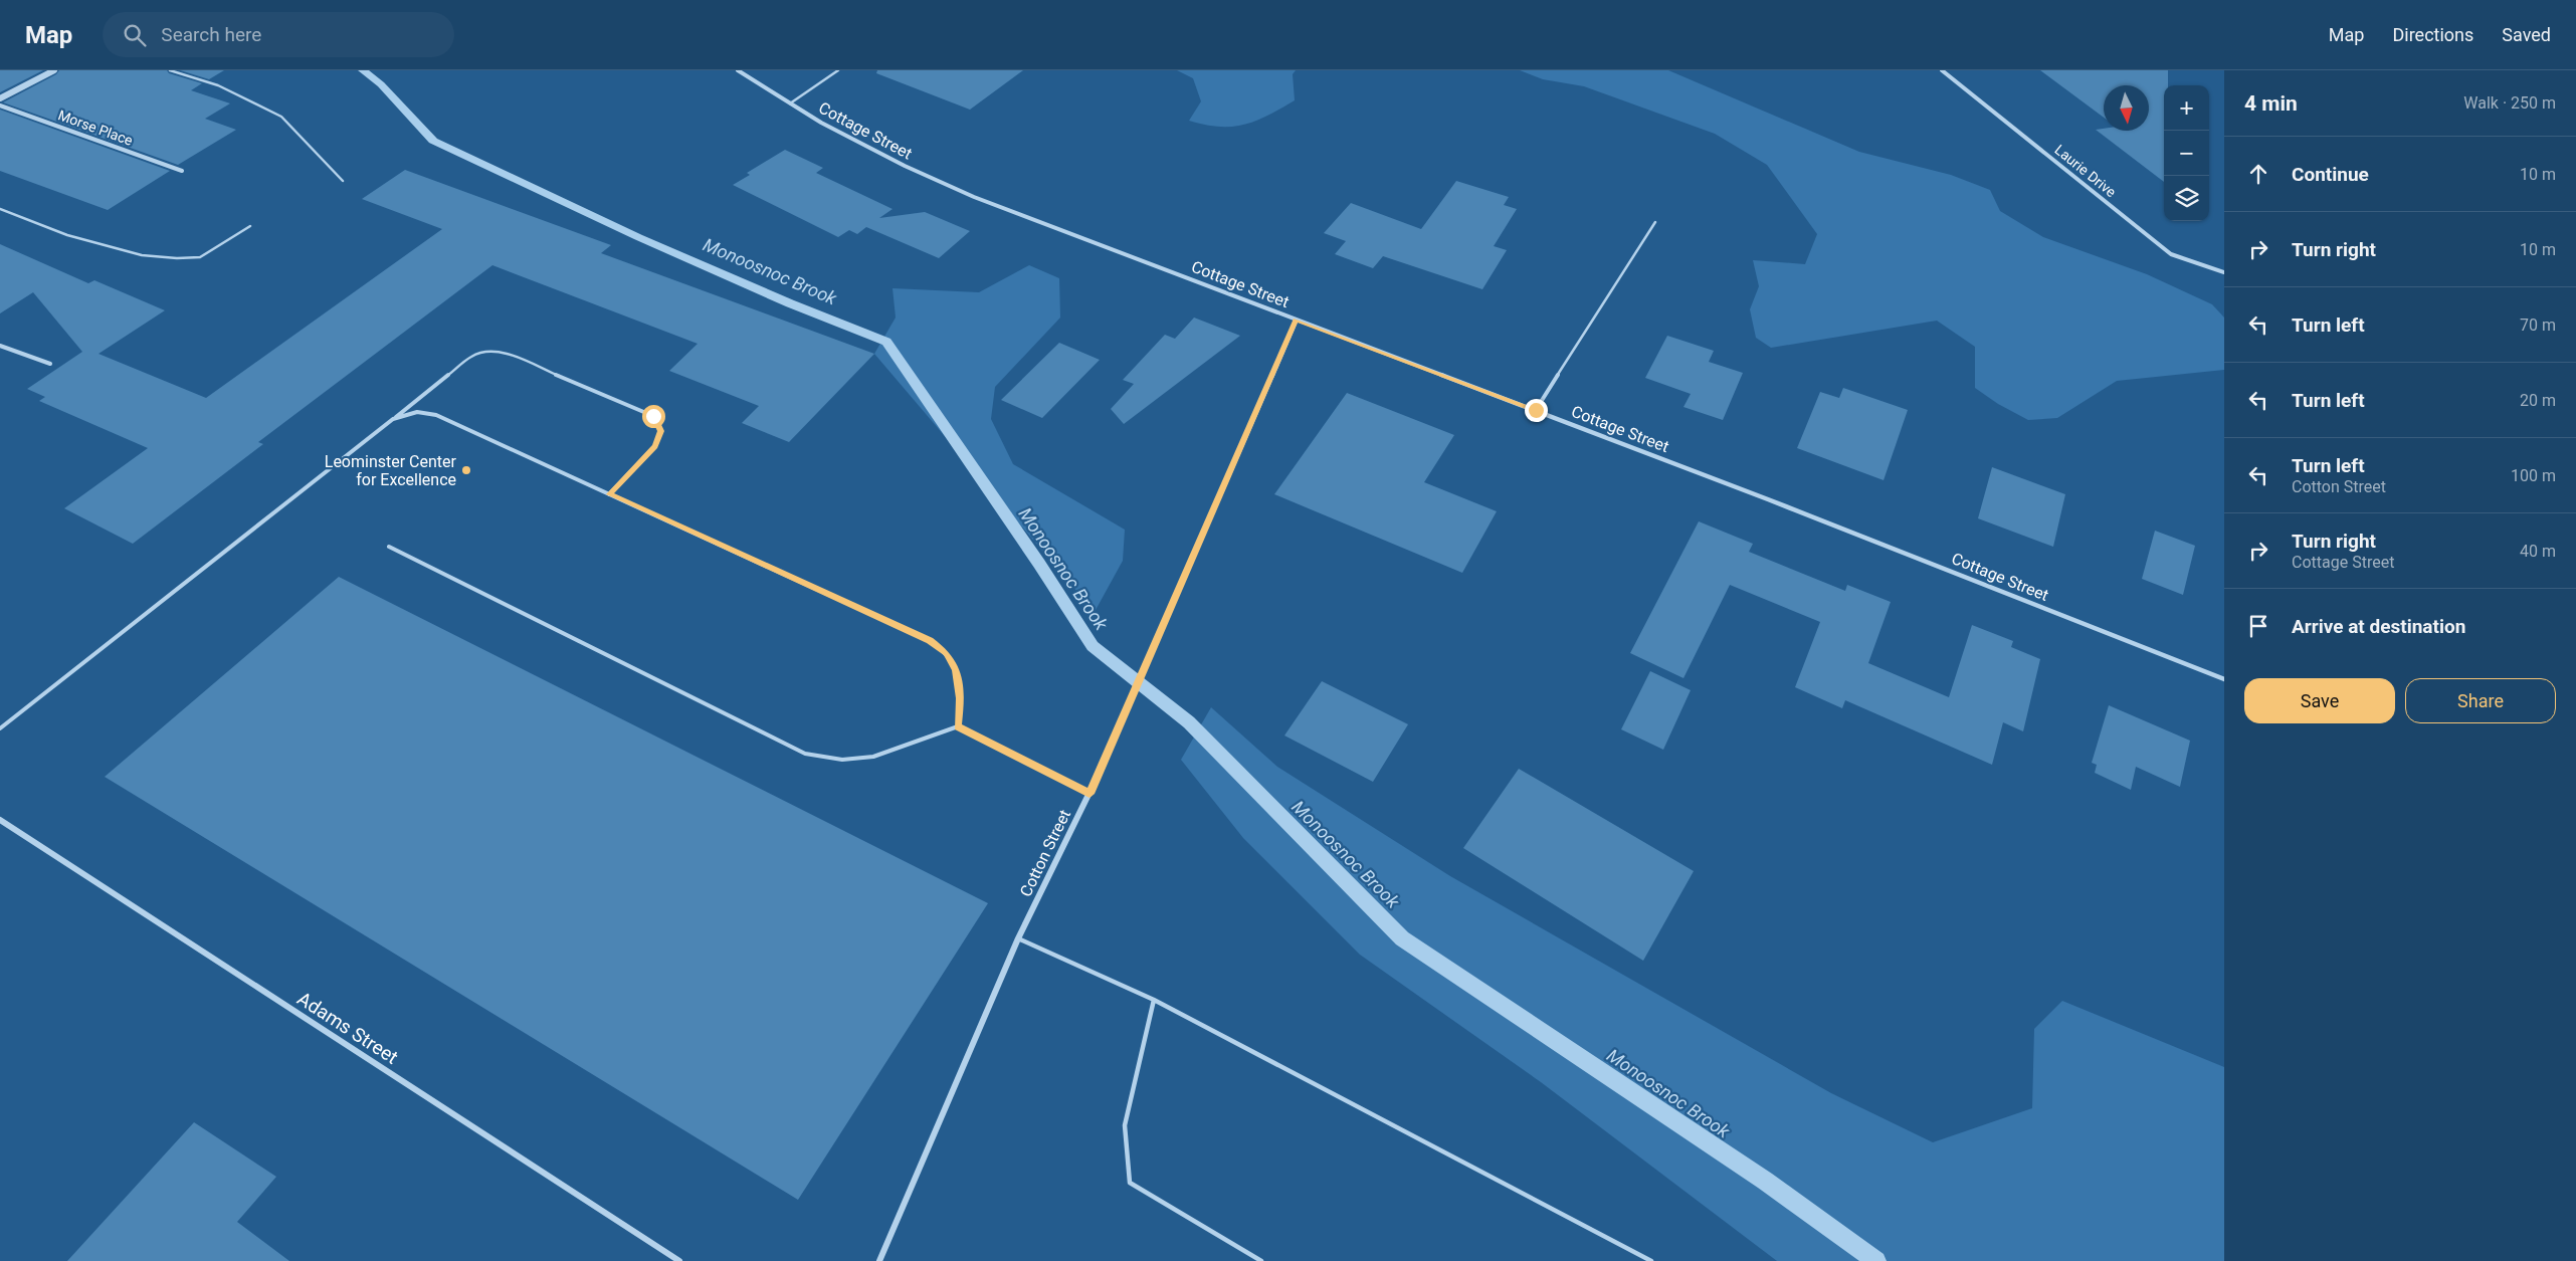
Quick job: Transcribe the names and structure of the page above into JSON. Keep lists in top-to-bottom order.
{
  "streets": {
    "street": [
      "Morse Place",
      "Cottage Street",
      "Laurie Drive",
      "Cotton Street",
      "Adams Street"
    ]
  },
  "crossings": [
    ["Cottage Street", "Cotton Street"]
  ],
  "water": ["Monoosnoc Brook"],
  "places": ["Leominster Center for Excellence"],
  "north": "bottom",
  "page": {
    "header": "Map",
    "search": "Search here",
    "nav": ["Map", "Directions", "Saved"],
    "heading": ["4 min", "Walk · 250 m"],
    "map_buttons": ["+", "−"],
    "list": [
      ["Continue", "10 m"],
      ["Turn right", "10 m"],
      ["Turn left", "70 m"],
      ["Turn left", "20 m"],
      ["Turn left", "Cotton Street", "100 m"],
      ["Turn right", "Cottage Street", "40 m"],
      "Arrive at destination"
    ],
    "buttons": ["Save", "Share"]
  }
}
